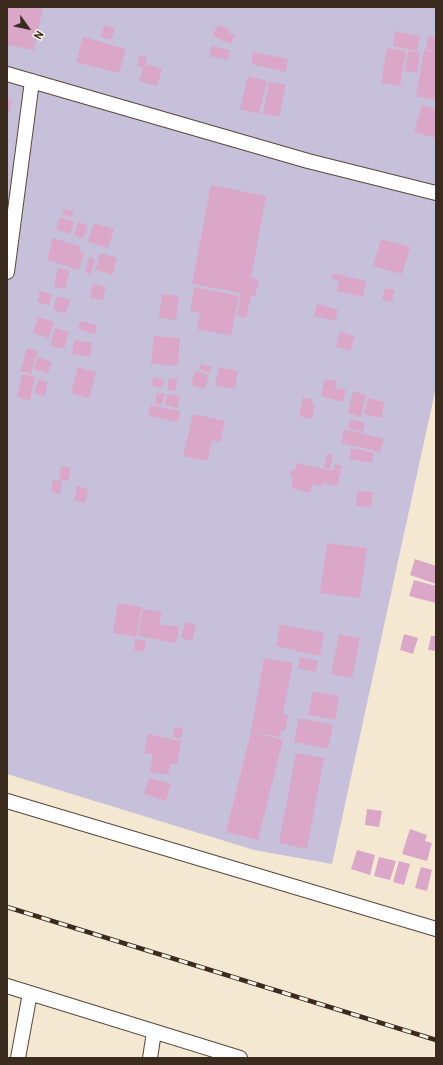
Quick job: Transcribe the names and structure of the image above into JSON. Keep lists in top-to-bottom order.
{
  "north": "bottom right"
}
